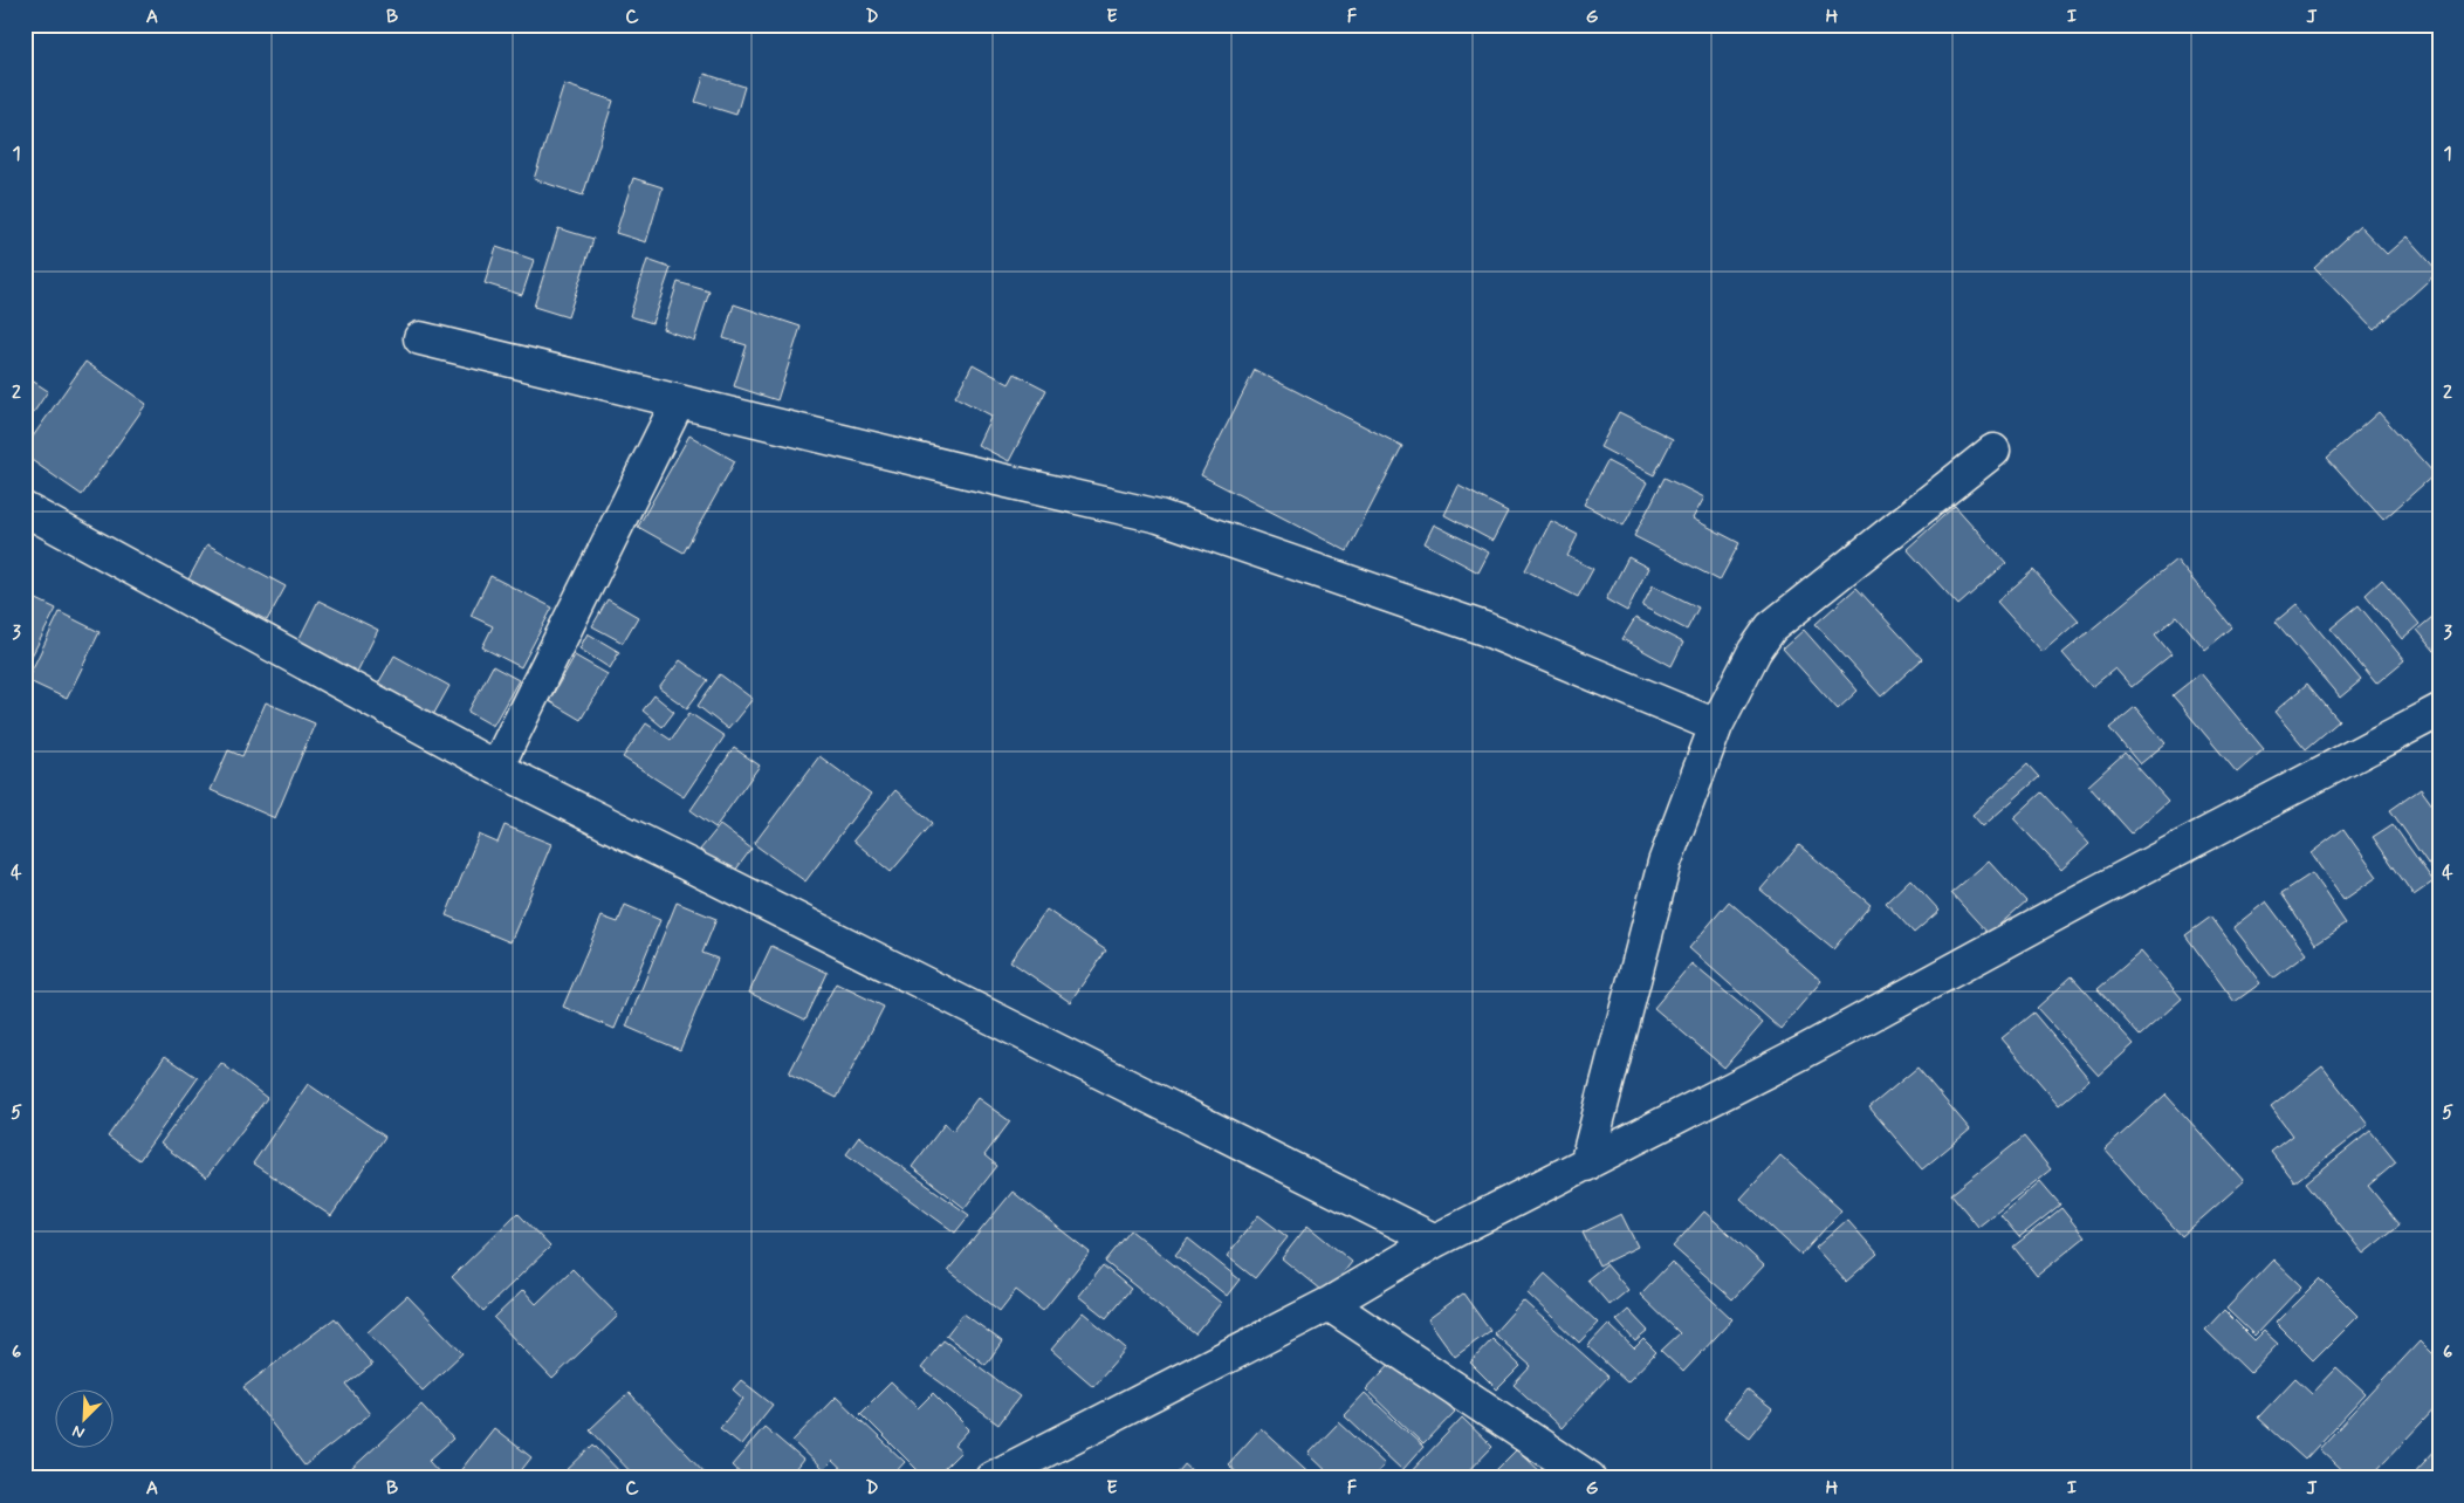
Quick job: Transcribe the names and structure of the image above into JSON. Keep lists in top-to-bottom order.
{
  "north": "bottom left",
  "grid": {
    "columns": [
      "A",
      "B",
      "C",
      "D",
      "E",
      "F",
      "G",
      "H",
      "I",
      "J"
    ],
    "rows": [
      "1",
      "2",
      "3",
      "4",
      "5",
      "6"
    ]
  }
}
